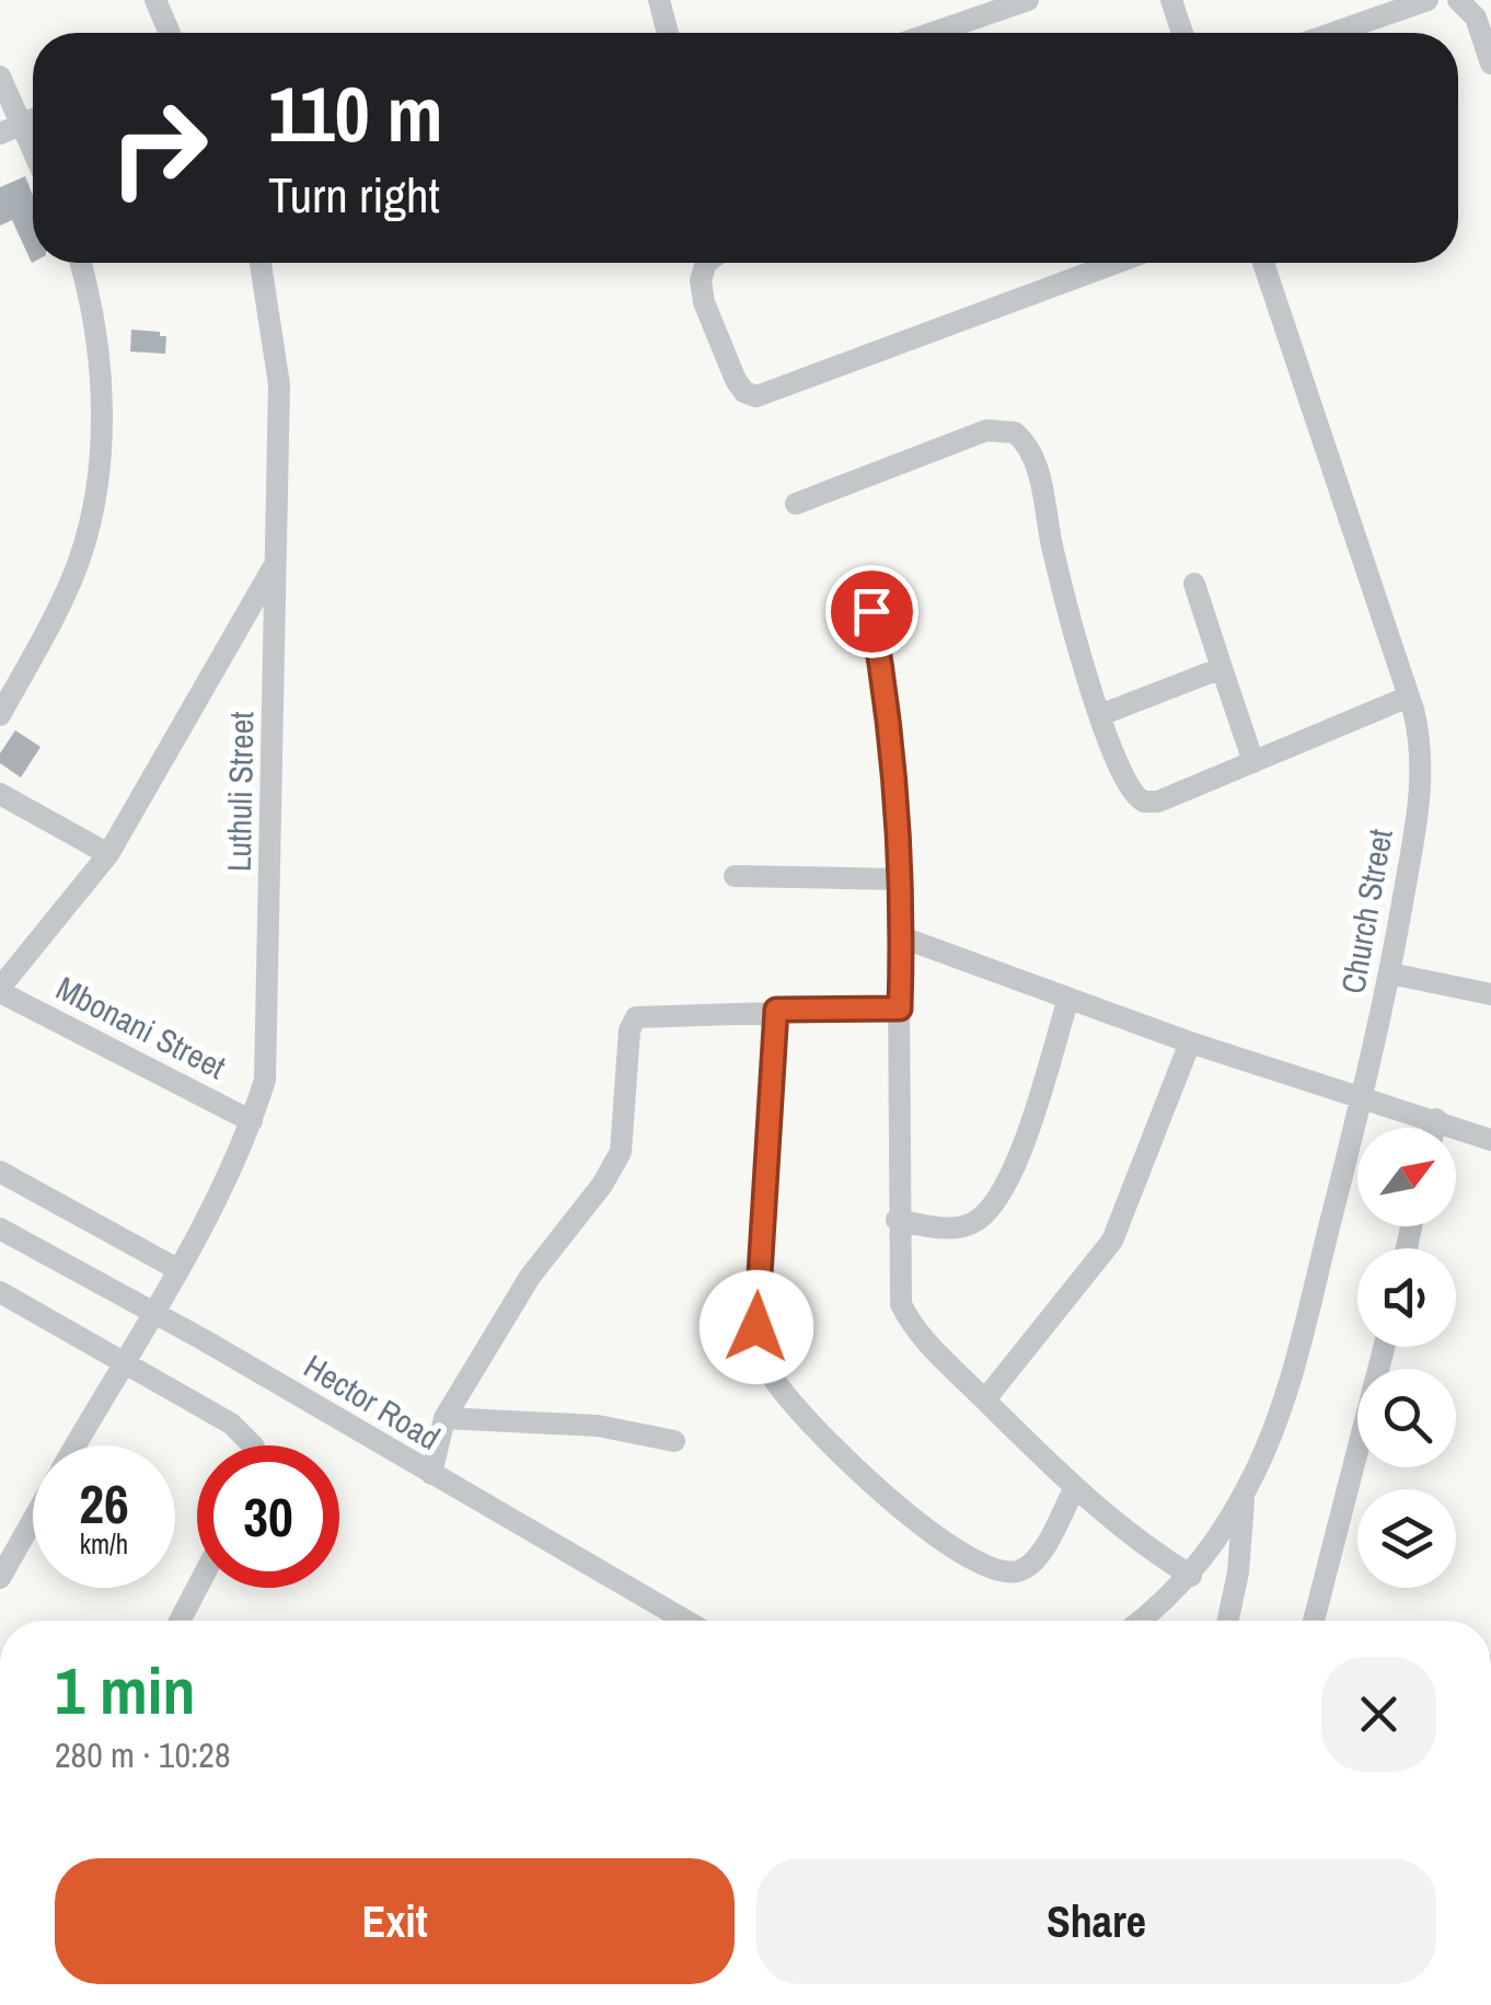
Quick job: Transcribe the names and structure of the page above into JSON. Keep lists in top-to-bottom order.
{
  "streets": {
    "street": [
      "Luthuli Street",
      "Church Street",
      "Mbonani Street",
      "Hector Road"
    ]
  },
  "crossings": [
    ["Luthuli Street", "Mbonani Street"],
    ["Luthuli Street", "Hector Road"]
  ],
  "north": "top right",
  "page": {
    "turn": ["110 m", "Turn right"],
    "speed": "26 km/h",
    "limit": "30",
    "heading": ["1 min", "280 m · 10:28"],
    "buttons": ["Exit", "Share"]
  }
}
